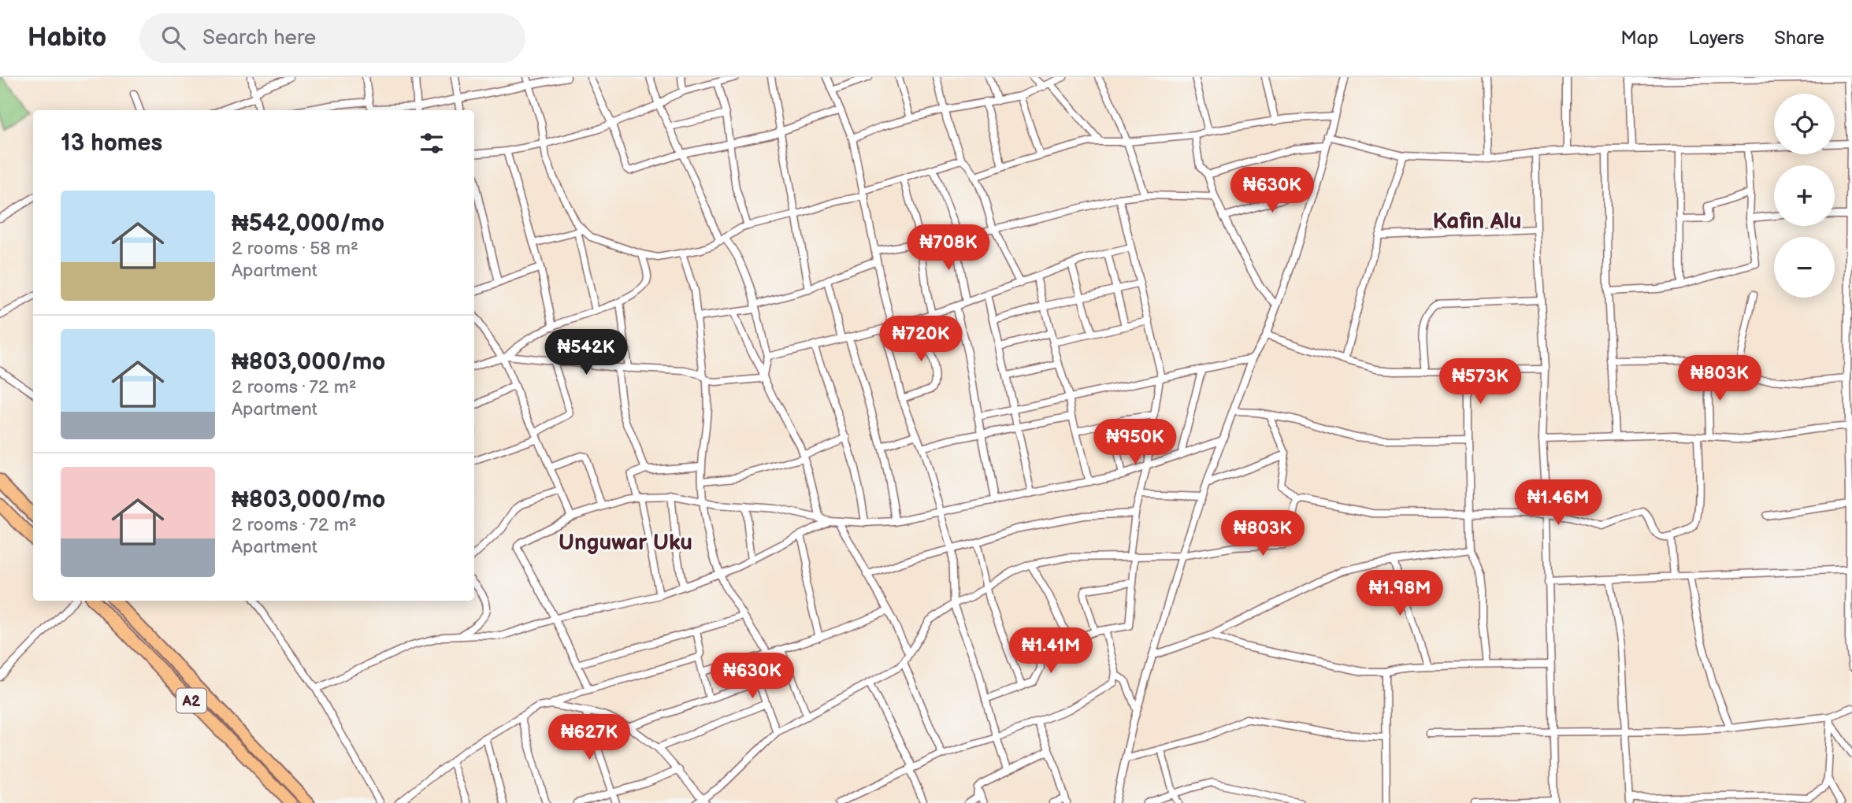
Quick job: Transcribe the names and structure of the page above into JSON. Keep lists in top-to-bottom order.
{
  "streets": {
    "highway": ["A2"]
  },
  "districts": ["Kafin Alu", "Unguwar Uku"],
  "page": {
    "header": "Habito",
    "search": "Search here",
    "nav": ["Map", "Layers", "Share"],
    "map_buttons": ["+", "−"],
    "heading": "13 homes",
    "price": [
      "₦630K",
      "₦708K",
      "₦720K",
      "₦542K",
      "₦803K",
      "₦573K",
      "₦950K",
      "₦1.46M",
      "₦803K",
      "₦1.98M",
      "₦1.41M",
      "₦630K",
      "₦627K"
    ],
    "list": [
      {
        "name": "₦542,000/mo",
        "note": "2 rooms · 58 m² · Apartment"
      },
      {
        "name": "₦803,000/mo",
        "note": "2 rooms · 72 m² · Apartment"
      },
      {
        "name": "₦803,000/mo",
        "note": "2 rooms · 72 m² · Apartment"
      }
    ]
  }
}
